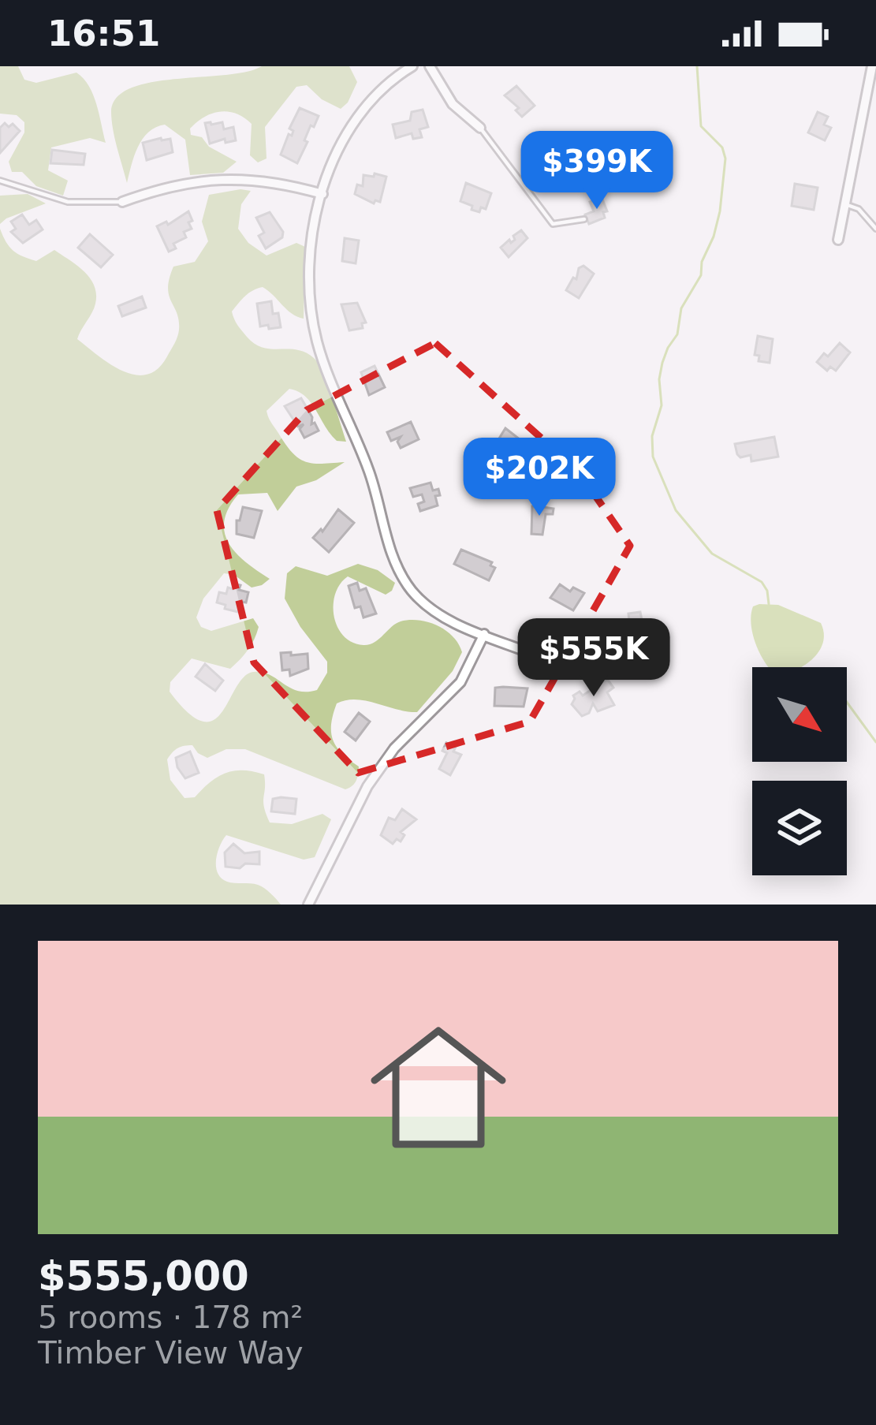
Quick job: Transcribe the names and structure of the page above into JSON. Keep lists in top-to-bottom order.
{
  "north": "bottom right",
  "page": {
    "status": "16:51",
    "price": ["$399K", "$202K", "$555K"],
    "list": [
      {
        "name": "$555,000",
        "note": "5 rooms · 178 m² · Timber View Way"
      }
    ]
  }
}
